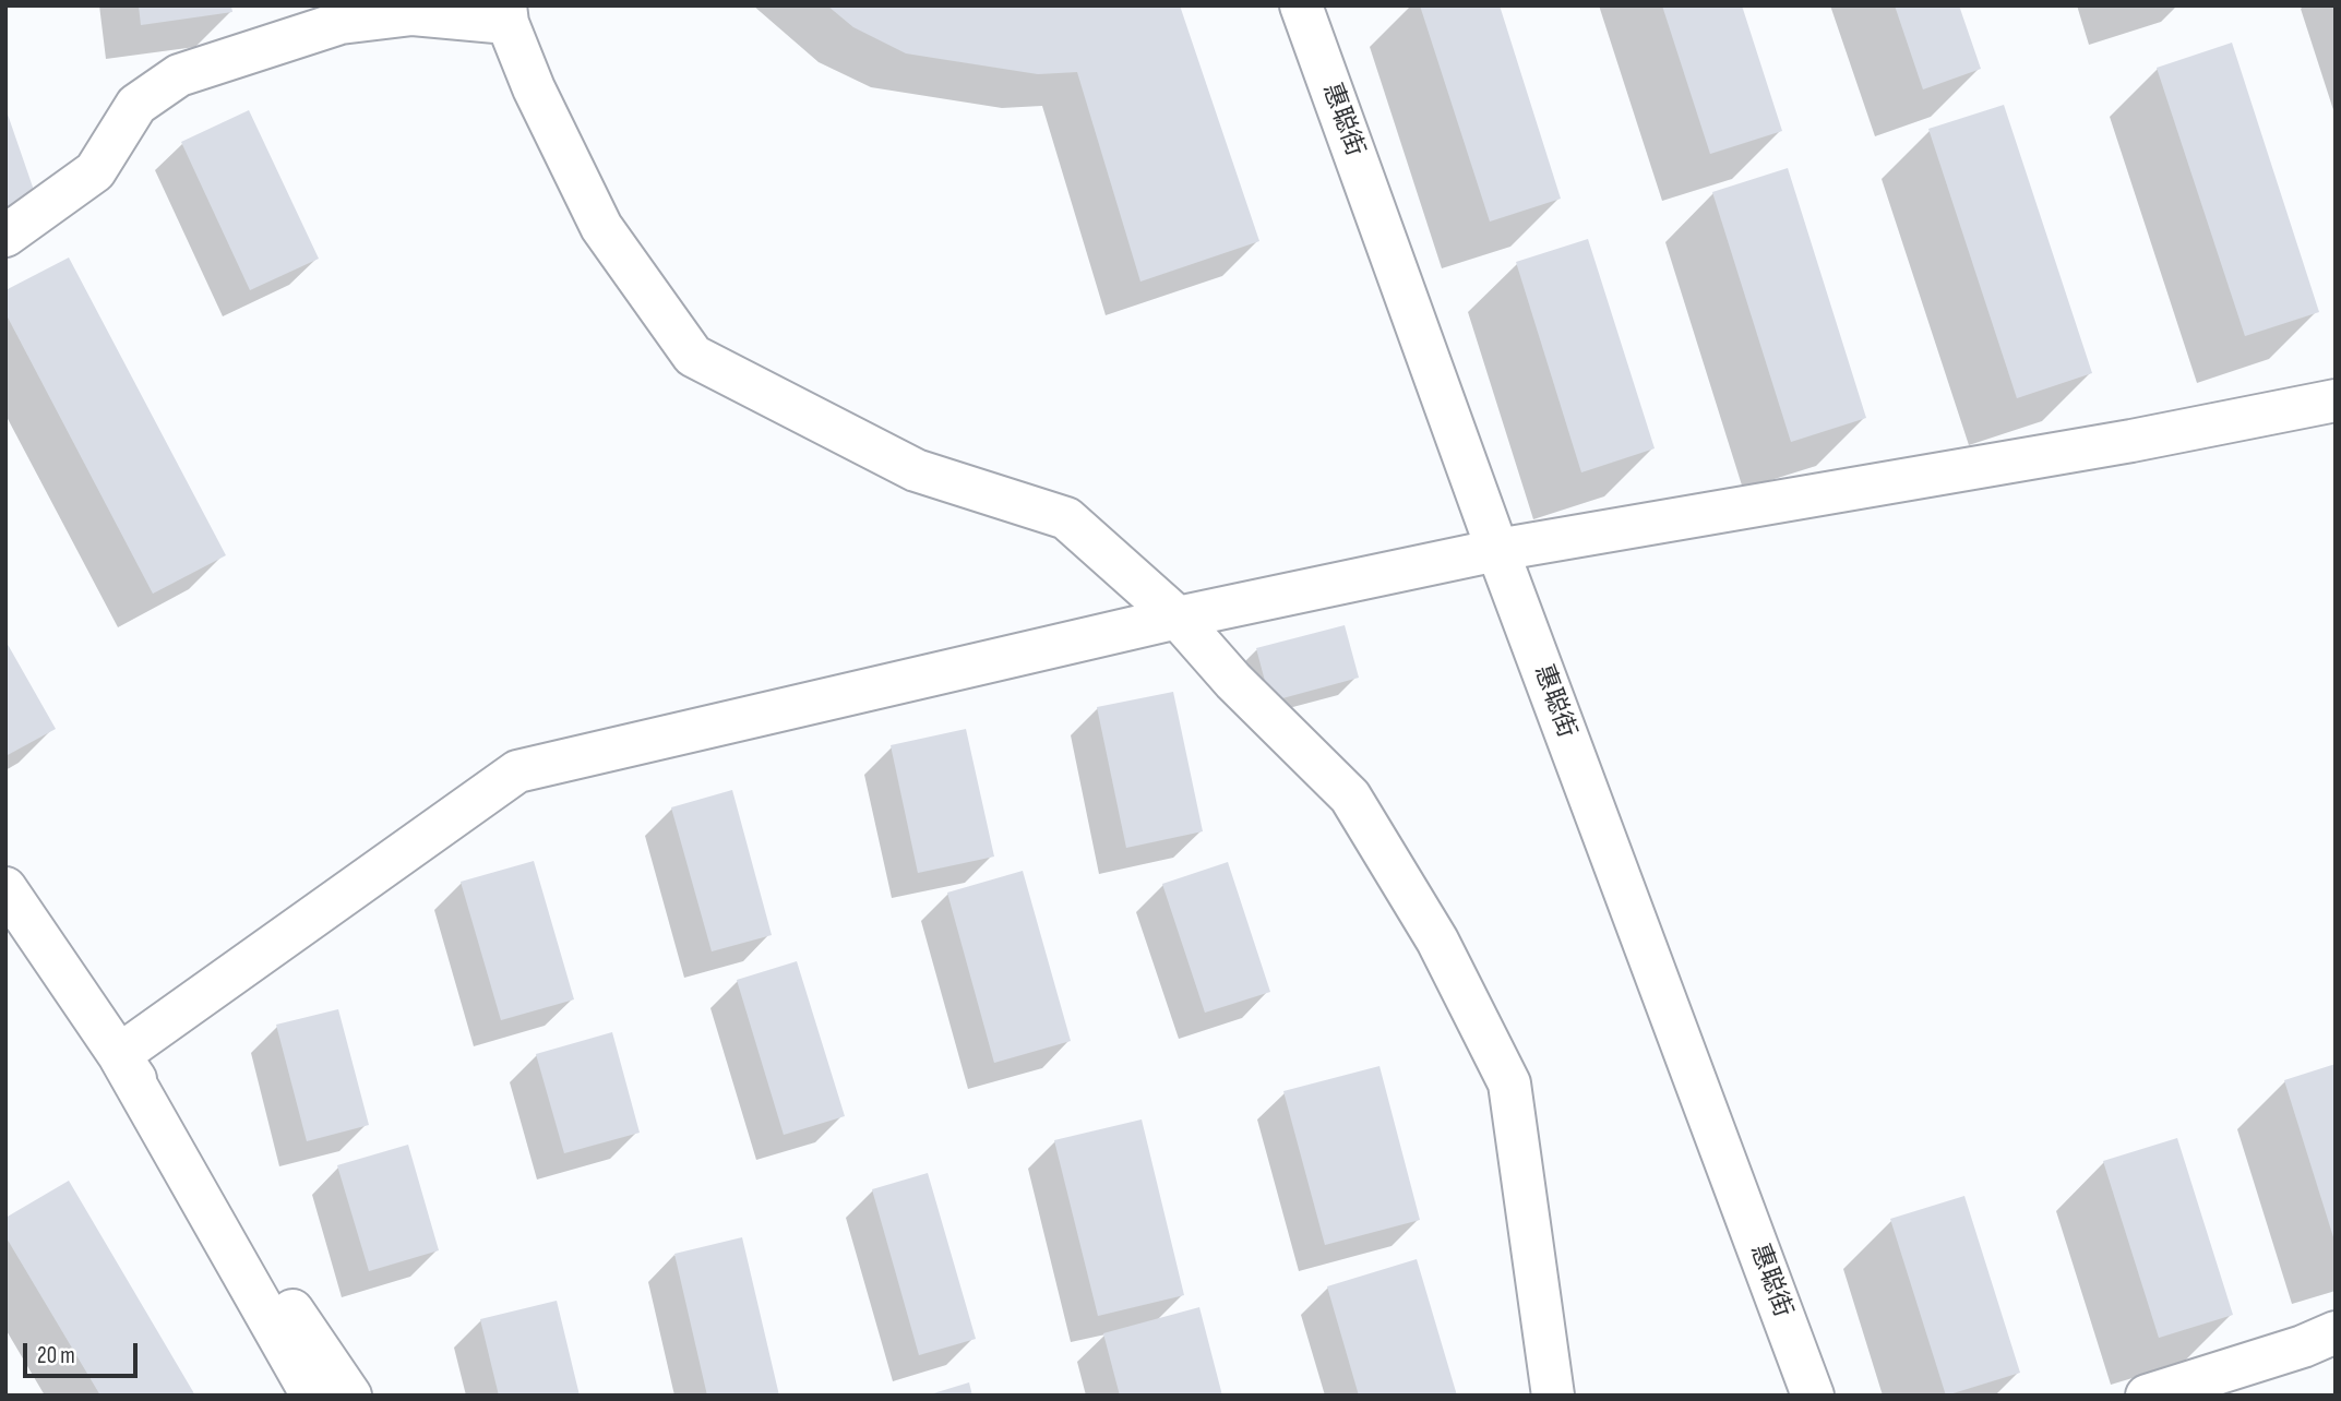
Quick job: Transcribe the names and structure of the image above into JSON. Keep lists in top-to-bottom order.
{
  "streets": {
    "street": ["惠聪街"]
  },
  "scale_bar": "20 m"
}
